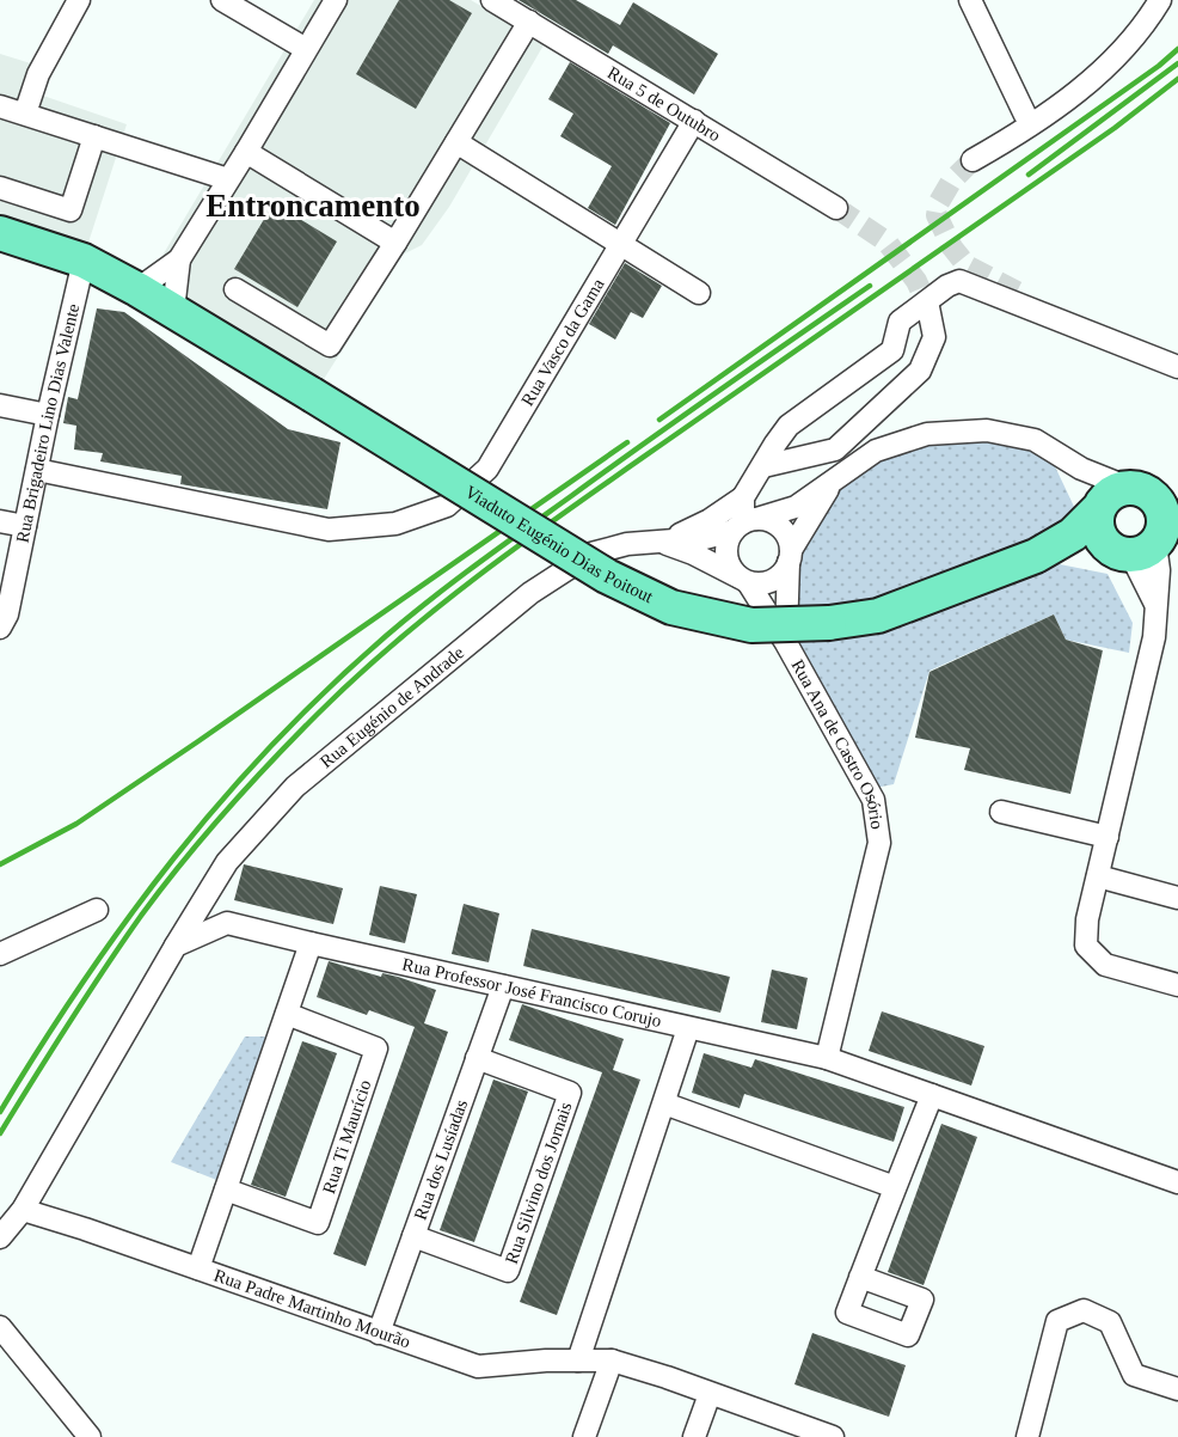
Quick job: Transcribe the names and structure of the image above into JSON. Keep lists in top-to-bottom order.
{
  "streets": {
    "main road": ["Viaduto Eugénio Dias Poitout"],
    "street": [
      "Rua 5 de Outubro",
      "Rua Vasco da Gama",
      "Rua Brigadeiro Lino Dias Valente",
      "Rua Eugénio de Andrade",
      "Rua Ana de Castro Osório",
      "Rua Professor José Francisco Corujo",
      "Rua Ti Maurício",
      "Rua dos Lusíadas",
      "Rua Silvino dos Jornais",
      "Rua Padre Martinho Mourão"
    ]
  },
  "crossings": [
    ["Rua 5 de Outubro", "Rua Vasco da Gama"],
    ["Rua Vasco da Gama", "Rua Brigadeiro Lino Dias Valente"],
    ["Rua Brigadeiro Lino Dias Valente", "Viaduto Eugénio Dias Poitout"],
    ["Rua Eugénio de Andrade", "Rua Ana de Castro Osório"],
    ["Rua Eugénio de Andrade", "Rua Professor José Francisco Corujo"],
    ["Rua Ana de Castro Osório", "Rua Professor José Francisco Corujo"],
    ["Rua Professor José Francisco Corujo", "Rua dos Lusíadas"],
    ["Rua dos Lusíadas", "Rua Silvino dos Jornais"],
    ["Rua dos Lusíadas", "Rua Padre Martinho Mourão"]
  ],
  "districts": ["Entroncamento"]
}
